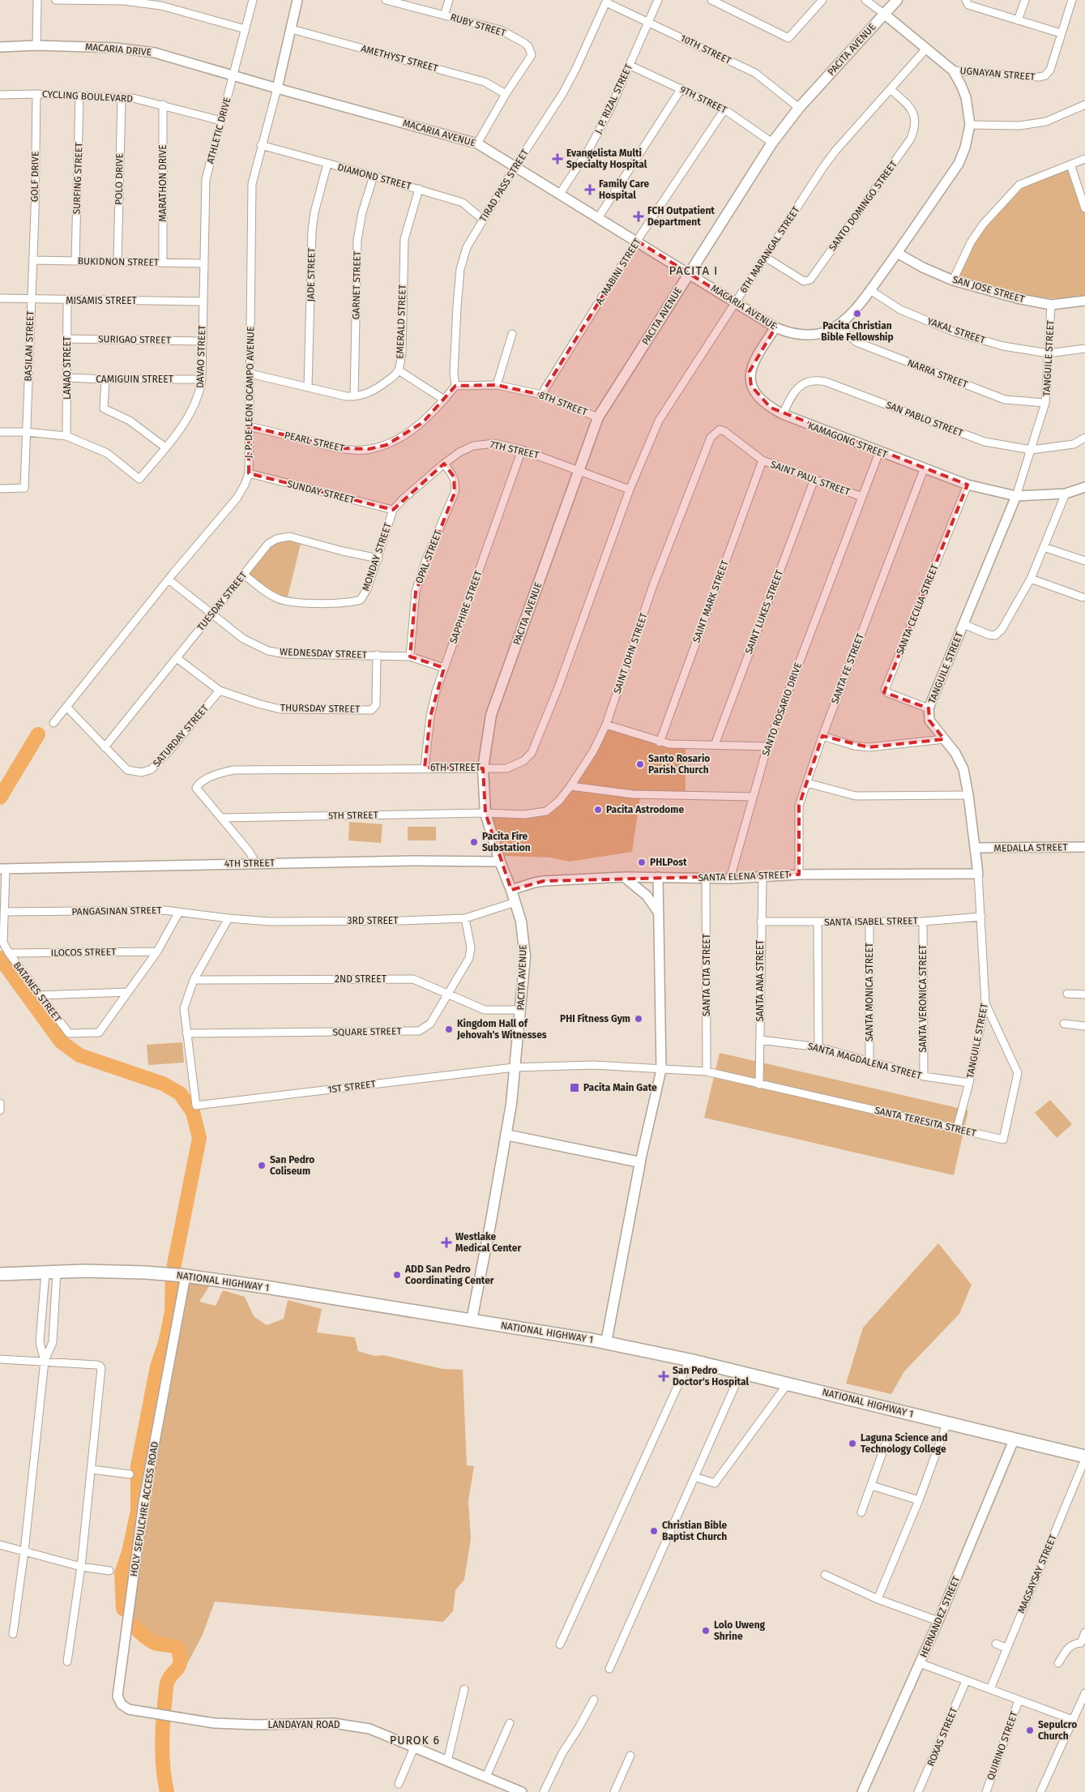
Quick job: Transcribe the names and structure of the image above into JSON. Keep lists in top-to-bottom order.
{
  "streets": {
    "highway": ["NATIONAL HIGHWAY 1"],
    "main road": ["PACITA AVENUE"],
    "street": [
      "RUBY STREET",
      "MACARIA DRIVE",
      "10TH STREET",
      "AMETHYST STREET",
      "UGNAYAN STREET",
      "CYCLING BOULEVARD",
      "J. P. RIZAL STREET",
      "9TH STREET",
      "ATHLETIC DRIVE",
      "MACARIA AVENUE",
      "GOLF DRIVE",
      "DIAMOND STREET",
      "SURFING STREET",
      "POLO DRIVE",
      "MARATHON DRIVE",
      "TIRAD PASS STREET",
      "SANTO DOMINGO STREET",
      "6TH MARANGAL STREET",
      "BUKIDNON STREET",
      "A. MABINI STREET",
      "JADE STREET",
      "GARNET STREET",
      "SAN JOSE STREET",
      "MISAMIS STREET",
      "EMERALD STREET",
      "YAKAL STREET",
      "SURIGAO STREET",
      "BASILAN STREET",
      "DAVAO STREET",
      "TANGUILE STREET",
      "LANAO STREET",
      "NARRA STREET",
      "CAMIGUIN STREET",
      "J. P. DE LEON OCAMPO AVENUE",
      "8TH STREET",
      "SAN PABLO STREET",
      "KAMAGONG STREET",
      "PEARL STREET",
      "7TH STREET",
      "SAINT PAUL STREET",
      "SUNDAY STREET",
      "MONDAY STREET",
      "OPAL STREET",
      "TUESDAY STREET",
      "SAINT MARK STREET",
      "SAPPHIRE STREET",
      "SANTA CECILIA STREET",
      "SAINT LUKES STREET",
      "WEDNESDAY STREET",
      "SAINT JOHN STREET",
      "SANTA FE STREET",
      "THURSDAY STREET",
      "SANTO ROSARIO DRIVE",
      "SATURDAY STREET",
      "6TH STREET",
      "5TH STREET",
      "MEDALLA STREET",
      "4TH STREET",
      "SANTA ELENA STREET",
      "PANGASINAN STREET",
      "3RD STREET",
      "SANTA ISABEL STREET",
      "ILOCOS STREET",
      "SANTA CITA STREET",
      "2ND STREET",
      "SANTA ANA STREET",
      "BATANES STREET",
      "SANTA MONICA STREET",
      "SANTA VERONICA STREET",
      "SQUARE STREET",
      "SANTA MAGDALENA STREET",
      "1ST STREET",
      "SANTA TERESITA STREET",
      "HOLY SEPULCHRE ACCESS ROAD",
      "MAGSAYSAY STREET",
      "HERNANDEZ STREET",
      "LANDAYAN ROAD",
      "ROXAS STREET",
      "QUIRINO STREET"
    ]
  },
  "crossings": [
    ["RUBY STREET", "AMETHYST STREET"],
    ["RUBY STREET", "MACARIA AVENUE"],
    ["MACARIA DRIVE", "ATHLETIC DRIVE"],
    ["MACARIA DRIVE", "MACARIA AVENUE"],
    ["10TH STREET", "PACITA AVENUE"],
    ["10TH STREET", "J. P. RIZAL STREET"],
    ["10TH STREET", "TIRAD PASS STREET"],
    ["PACITA AVENUE", "9TH STREET"],
    ["PACITA AVENUE", "MACARIA AVENUE"],
    ["PACITA AVENUE", "8TH STREET"],
    ["PACITA AVENUE", "7TH STREET"],
    ["PACITA AVENUE", "SAINT JOHN STREET"],
    ["PACITA AVENUE", "6TH STREET"],
    ["PACITA AVENUE", "5TH STREET"],
    ["PACITA AVENUE", "4TH STREET"],
    ["PACITA AVENUE", "SANTA ELENA STREET"],
    ["PACITA AVENUE", "3RD STREET"],
    ["PACITA AVENUE", "2ND STREET"],
    ["PACITA AVENUE", "1ST STREET"],
    ["PACITA AVENUE", "NATIONAL HIGHWAY 1"],
    ["AMETHYST STREET", "J. P. DE LEON OCAMPO AVENUE"],
    ["UGNAYAN STREET", "MACARIA AVENUE"],
    ["CYCLING BOULEVARD", "ATHLETIC DRIVE"],
    ["CYCLING BOULEVARD", "GOLF DRIVE"],
    ["CYCLING BOULEVARD", "SURFING STREET"],
    ["CYCLING BOULEVARD", "POLO DRIVE"],
    ["CYCLING BOULEVARD", "MARATHON DRIVE"],
    ["J. P. RIZAL STREET", "9TH STREET"],
    ["J. P. RIZAL STREET", "MACARIA AVENUE"],
    ["9TH STREET", "A. MABINI STREET"],
    ["ATHLETIC DRIVE", "MACARIA AVENUE"],
    ["ATHLETIC DRIVE", "BUKIDNON STREET"],
    ["ATHLETIC DRIVE", "DAVAO STREET"],
    ["MACARIA AVENUE", "TIRAD PASS STREET"],
    ["MACARIA AVENUE", "6TH MARANGAL STREET"],
    ["MACARIA AVENUE", "A. MABINI STREET"],
    ["MACARIA AVENUE", "SAN JOSE STREET"],
    ["MACARIA AVENUE", "YAKAL STREET"],
    ["MACARIA AVENUE", "NARRA STREET"],
    ["MACARIA AVENUE", "J. P. DE LEON OCAMPO AVENUE"],
    ["MACARIA AVENUE", "KAMAGONG STREET"],
    ["GOLF DRIVE", "BUKIDNON STREET"],
    ["GOLF DRIVE", "BASILAN STREET"],
    ["DIAMOND STREET", "TIRAD PASS STREET"],
    ["DIAMOND STREET", "JADE STREET"],
    ["DIAMOND STREET", "GARNET STREET"],
    ["DIAMOND STREET", "EMERALD STREET"],
    ["DIAMOND STREET", "J. P. DE LEON OCAMPO AVENUE"],
    ["SURFING STREET", "BUKIDNON STREET"],
    ["POLO DRIVE", "BUKIDNON STREET"],
    ["MARATHON DRIVE", "BUKIDNON STREET"],
    ["TIRAD PASS STREET", "8TH STREET"],
    ["TIRAD PASS STREET", "PEARL STREET"],
    ["SANTO DOMINGO STREET", "6TH MARANGAL STREET"],
    ["6TH MARANGAL STREET", "7TH STREET"],
    ["6TH MARANGAL STREET", "6TH STREET"],
    ["BUKIDNON STREET", "BASILAN STREET"],
    ["BUKIDNON STREET", "DAVAO STREET"],
    ["A. MABINI STREET", "8TH STREET"],
    ["JADE STREET", "EMERALD STREET"],
    ["GARNET STREET", "EMERALD STREET"],
    ["SAN JOSE STREET", "TANGUILE STREET"],
    ["MISAMIS STREET", "BASILAN STREET"],
    ["MISAMIS STREET", "DAVAO STREET"],
    ["MISAMIS STREET", "LANAO STREET"],
    ["EMERALD STREET", "J. P. DE LEON OCAMPO AVENUE"],
    ["YAKAL STREET", "TANGUILE STREET"],
    ["SURIGAO STREET", "DAVAO STREET"],
    ["SURIGAO STREET", "LANAO STREET"],
    ["DAVAO STREET", "LANAO STREET"],
    ["DAVAO STREET", "CAMIGUIN STREET"],
    ["TANGUILE STREET", "NARRA STREET"],
    ["TANGUILE STREET", "SAN PABLO STREET"],
    ["TANGUILE STREET", "KAMAGONG STREET"],
    ["TANGUILE STREET", "SANTA CECILIA STREET"],
    ["TANGUILE STREET", "MEDALLA STREET"],
    ["TANGUILE STREET", "SANTA ELENA STREET"],
    ["TANGUILE STREET", "SANTA ISABEL STREET"],
    ["TANGUILE STREET", "SANTA MAGDALENA STREET"],
    ["TANGUILE STREET", "SANTA TERESITA STREET"],
    ["LANAO STREET", "CAMIGUIN STREET"],
    ["J. P. DE LEON OCAMPO AVENUE", "PEARL STREET"],
    ["J. P. DE LEON OCAMPO AVENUE", "SUNDAY STREET"],
    ["J. P. DE LEON OCAMPO AVENUE", "WEDNESDAY STREET"],
    ["J. P. DE LEON OCAMPO AVENUE", "SATURDAY STREET"],
    ["8TH STREET", "PEARL STREET"],
    ["SAN PABLO STREET", "KAMAGONG STREET"],
    ["KAMAGONG STREET", "SANTA CECILIA STREET"],
    ["KAMAGONG STREET", "SANTA FE STREET"],
    ["KAMAGONG STREET", "SANTO ROSARIO DRIVE"],
    ["7TH STREET", "SUNDAY STREET"],
    ["7TH STREET", "MONDAY STREET"],
    ["7TH STREET", "OPAL STREET"],
    ["7TH STREET", "SAPPHIRE STREET"],
    ["7TH STREET", "6TH STREET"],
    ["SAINT PAUL STREET", "SAINT MARK STREET"],
    ["SAINT PAUL STREET", "SAINT LUKES STREET"],
    ["SAINT PAUL STREET", "SAINT JOHN STREET"],
    ["SAINT PAUL STREET", "SANTO ROSARIO DRIVE"],
    ["SUNDAY STREET", "MONDAY STREET"],
    ["MONDAY STREET", "TUESDAY STREET"],
    ["OPAL STREET", "WEDNESDAY STREET"],
    ["TUESDAY STREET", "WEDNESDAY STREET"],
    ["TUESDAY STREET", "THURSDAY STREET"],
    ["TUESDAY STREET", "SATURDAY STREET"],
    ["SAPPHIRE STREET", "WEDNESDAY STREET"],
    ["SAPPHIRE STREET", "6TH STREET"],
    ["WEDNESDAY STREET", "THURSDAY STREET"],
    ["SAINT JOHN STREET", "5TH STREET"],
    ["SANTA FE STREET", "SANTA ELENA STREET"],
    ["THURSDAY STREET", "SATURDAY STREET"],
    ["SANTO ROSARIO DRIVE", "SANTA ELENA STREET"],
    ["6TH STREET", "5TH STREET"],
    ["6TH STREET", "4TH STREET"],
    ["4TH STREET", "BATANES STREET"],
    ["SANTA ELENA STREET", "SANTA CITA STREET"],
    ["SANTA ELENA STREET", "SANTA ANA STREET"],
    ["PANGASINAN STREET", "3RD STREET"],
    ["PANGASINAN STREET", "BATANES STREET"],
    ["PANGASINAN STREET", "1ST STREET"],
    ["3RD STREET", "SQUARE STREET"],
    ["3RD STREET", "1ST STREET"],
    ["SANTA ISABEL STREET", "SANTA ANA STREET"],
    ["SANTA ISABEL STREET", "SANTA MONICA STREET"],
    ["SANTA ISABEL STREET", "SANTA VERONICA STREET"],
    ["ILOCOS STREET", "BATANES STREET"],
    ["SANTA CITA STREET", "1ST STREET"],
    ["SANTA CITA STREET", "SANTA TERESITA STREET"],
    ["2ND STREET", "SQUARE STREET"],
    ["2ND STREET", "1ST STREET"],
    ["SANTA ANA STREET", "SANTA MAGDALENA STREET"],
    ["SANTA ANA STREET", "SANTA TERESITA STREET"],
    ["SANTA MONICA STREET", "SANTA MAGDALENA STREET"],
    ["SANTA VERONICA STREET", "SANTA MAGDALENA STREET"],
    ["SQUARE STREET", "1ST STREET"],
    ["1ST STREET", "SANTA TERESITA STREET"],
    ["NATIONAL HIGHWAY 1", "HOLY SEPULCHRE ACCESS ROAD"],
    ["NATIONAL HIGHWAY 1", "MAGSAYSAY STREET"],
    ["NATIONAL HIGHWAY 1", "HERNANDEZ STREET"],
    ["HOLY SEPULCHRE ACCESS ROAD", "LANDAYAN ROAD"]
  ],
  "districts": ["PACITA I", "PUROK 6"],
  "places": {
    "health": [
      "Evangelista Multi Specialty Hospital",
      "Family Care Hospital",
      "FCH Outpatient Department",
      "Westlake Medical Center",
      "San Pedro Doctor's Hospital"
    ],
    "other": [
      "Pacita Christian Bible Fellowship",
      "Santo Rosario Parish Church",
      "Pacita Astrodome",
      "Pacita Fire Substation",
      "PHLPost",
      "PHI Fitness Gym",
      "Kingdom Hall of Jehovah's Witnesses",
      "San Pedro Coliseum",
      "ADD San Pedro Coordinating Center",
      "Laguna Science and Technology College",
      "Christian Bible Baptist Church",
      "Lolo Uweng Shrine",
      "Sepulcro Church"
    ],
    "transit": ["Pacita Main Gate"]
  }
}
